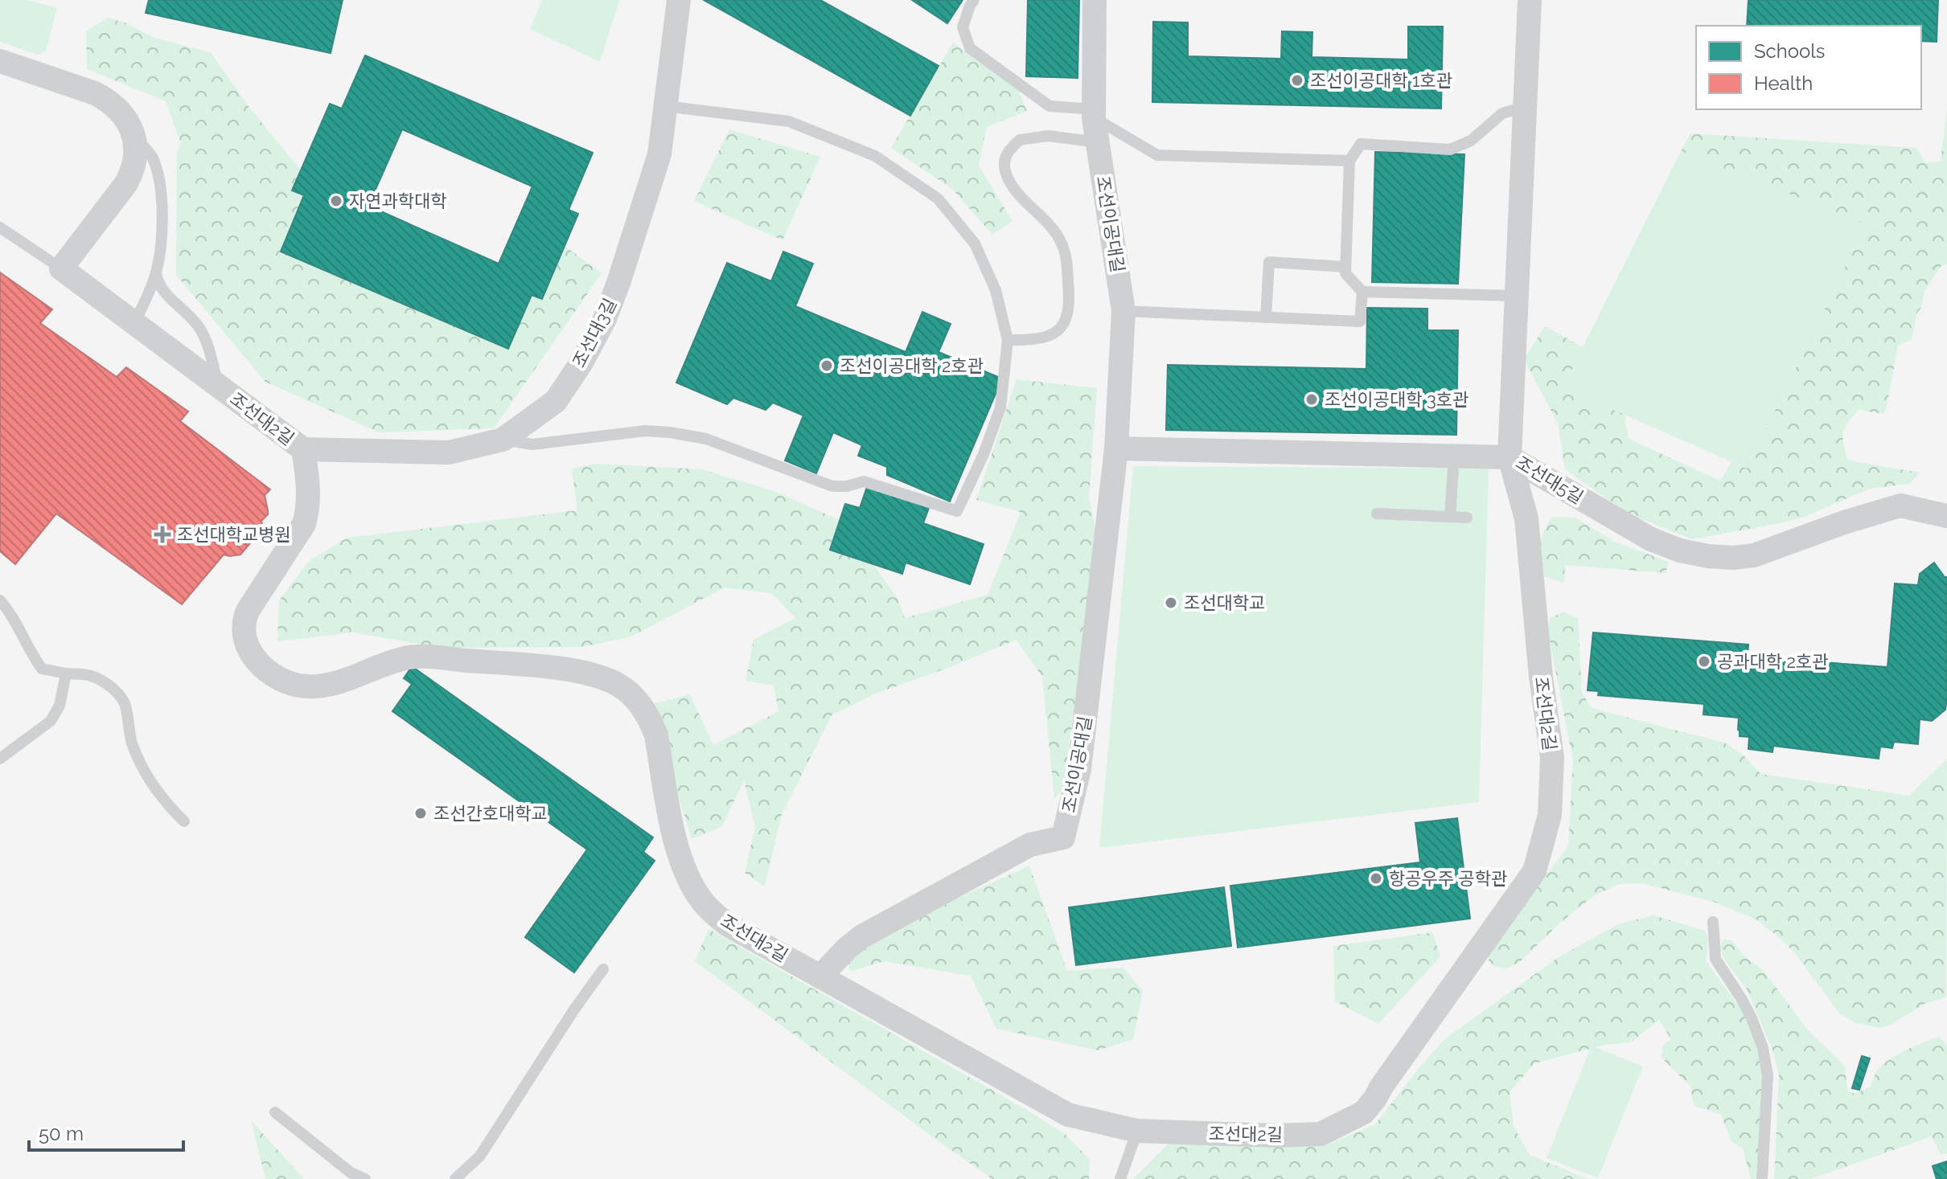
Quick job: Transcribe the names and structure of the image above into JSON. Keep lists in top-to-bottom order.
{
  "streets": {
    "street": [
      "조선이공대길",
      "조선대3길",
      "조선대2길",
      "조선대5길"
    ]
  },
  "crossings": [
    ["조선이공대길", "조선대2길"],
    ["조선대3길", "조선대2길"],
    ["조선대2길", "조선대5길"]
  ],
  "places": {
    "other": [
      "조선이공대학 1호관",
      "자연과학대학",
      "조선이공대학 2호관",
      "조선이공대학 3호관",
      "조선대학교",
      "공과대학 2호관",
      "조선간호대학교",
      "항공우주 공학관"
    ],
    "health": ["조선대학교병원"]
  },
  "legend": ["Schools", "Health"],
  "scale_bar": "50 m"
}
